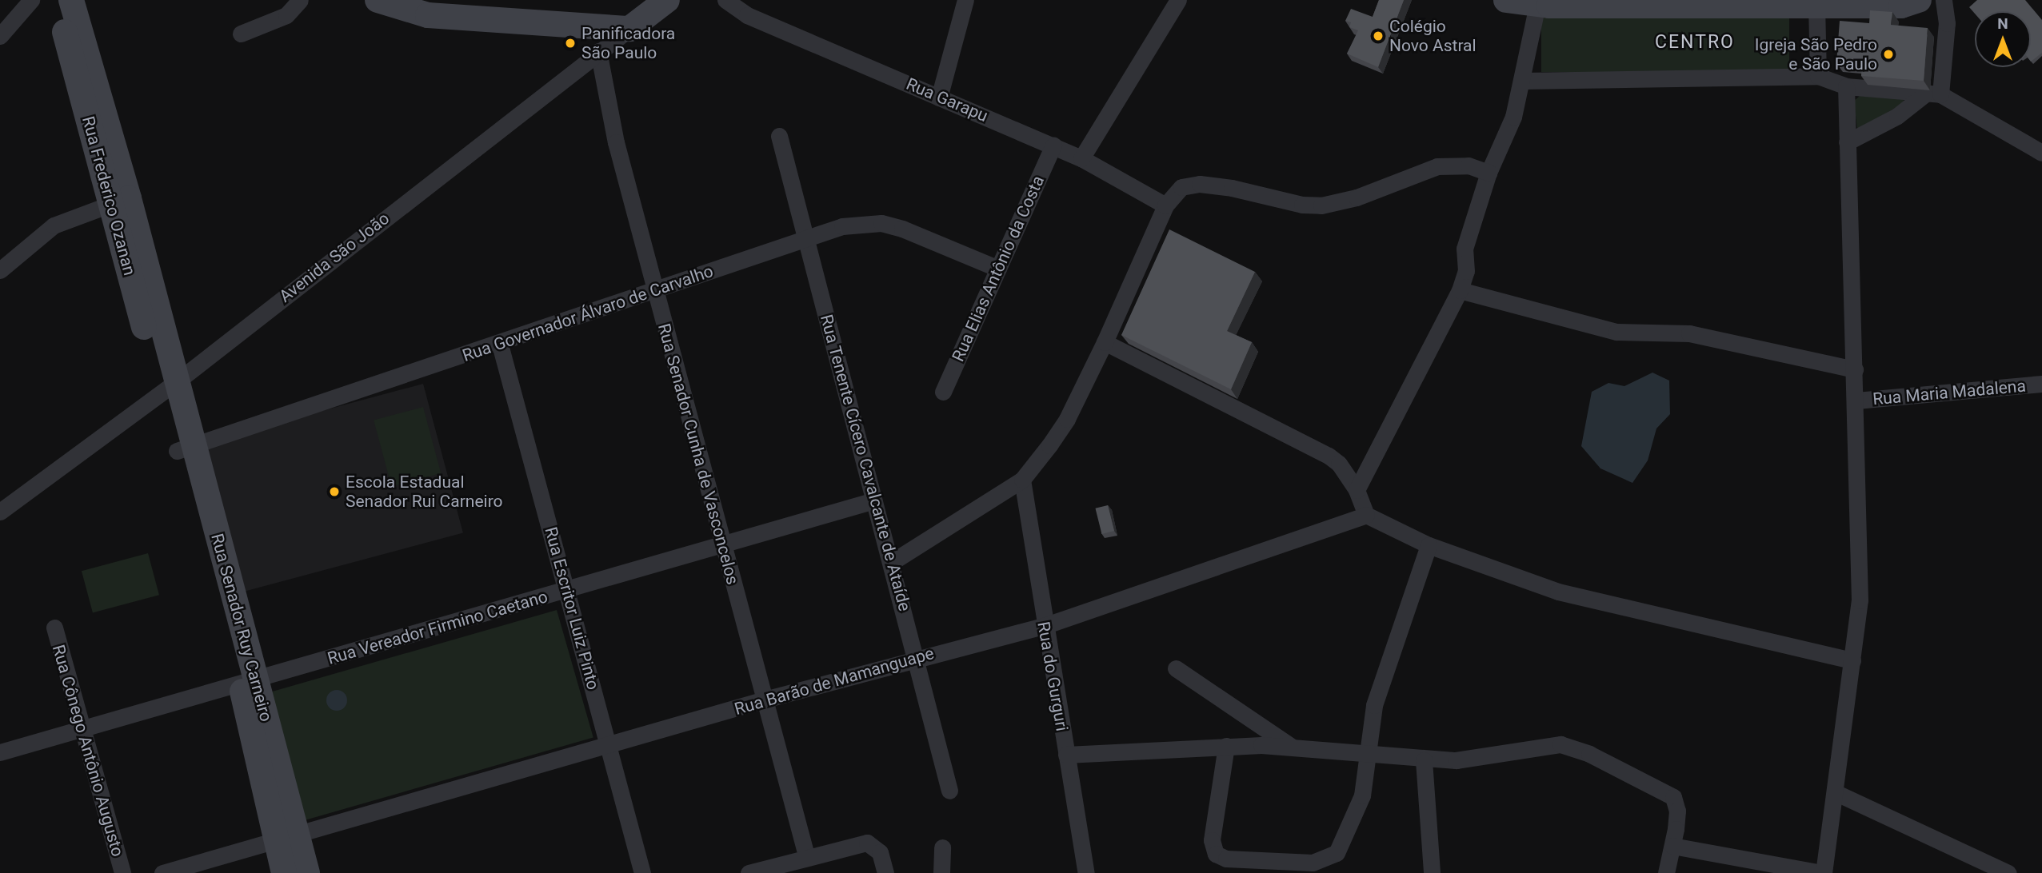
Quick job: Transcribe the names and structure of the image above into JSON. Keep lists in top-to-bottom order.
{
  "streets": {
    "street": [
      "Rua Garapu",
      "Rua Frederico Ozanan",
      "Avenida São João",
      "Rua Elias Antônio da Costa",
      "Rua Governador Álvaro de Carvalho",
      "Rua Maria Madalena",
      "Rua Senador Cunha de Vasconcelos",
      "Rua Tenente Cícero Cavalcante de Ataíde",
      "Rua Escritor Luiz Pinto",
      "Rua Senador Ruy Carneiro",
      "Rua Vereador Firmino Caetano",
      "Rua do Gurguri",
      "Rua Barão de Mamanguape",
      "Rua Cônego Antônio Augusto"
    ]
  },
  "crossings": [
    ["Rua Garapu", "Rua Elias Antônio da Costa"],
    ["Rua Frederico Ozanan", "Avenida São João"],
    ["Rua Frederico Ozanan", "Rua Senador Ruy Carneiro"],
    ["Avenida São João", "Rua Senador Cunha de Vasconcelos"],
    ["Avenida São João", "Rua Senador Ruy Carneiro"],
    ["Rua Elias Antônio da Costa", "Rua Governador Álvaro de Carvalho"],
    ["Rua Governador Álvaro de Carvalho", "Rua Senador Cunha de Vasconcelos"],
    ["Rua Governador Álvaro de Carvalho", "Rua Tenente Cícero Cavalcante de Ataíde"],
    ["Rua Governador Álvaro de Carvalho", "Rua Escritor Luiz Pinto"],
    ["Rua Governador Álvaro de Carvalho", "Rua Senador Ruy Carneiro"],
    ["Rua Senador Cunha de Vasconcelos", "Rua Vereador Firmino Caetano"],
    ["Rua Senador Cunha de Vasconcelos", "Rua Barão de Mamanguape"],
    ["Rua Tenente Cícero Cavalcante de Ataíde", "Rua Vereador Firmino Caetano"],
    ["Rua Tenente Cícero Cavalcante de Ataíde", "Rua Barão de Mamanguape"],
    ["Rua Escritor Luiz Pinto", "Rua Vereador Firmino Caetano"],
    ["Rua Escritor Luiz Pinto", "Rua Barão de Mamanguape"],
    ["Rua Senador Ruy Carneiro", "Rua Vereador Firmino Caetano"],
    ["Rua Senador Ruy Carneiro", "Rua Barão de Mamanguape"],
    ["Rua Vereador Firmino Caetano", "Rua Cônego Antônio Augusto"],
    ["Rua do Gurguri", "Rua Barão de Mamanguape"]
  ],
  "districts": ["CENTRO"],
  "places": [
    "Colégio Novo Astral",
    "Panificadora São Paulo",
    "Igreja São Pedro e São Paulo",
    "Escola Estadual Senador Rui Carneiro"
  ],
  "north": "top"
}
